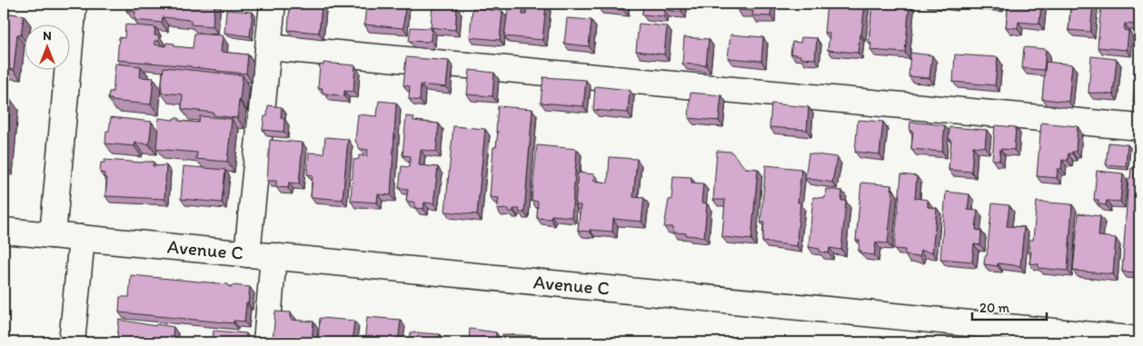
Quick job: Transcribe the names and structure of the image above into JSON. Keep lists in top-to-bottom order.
{
  "streets": {
    "street": ["Avenue C"]
  },
  "scale_bar": "20 m",
  "north": "top"
}
